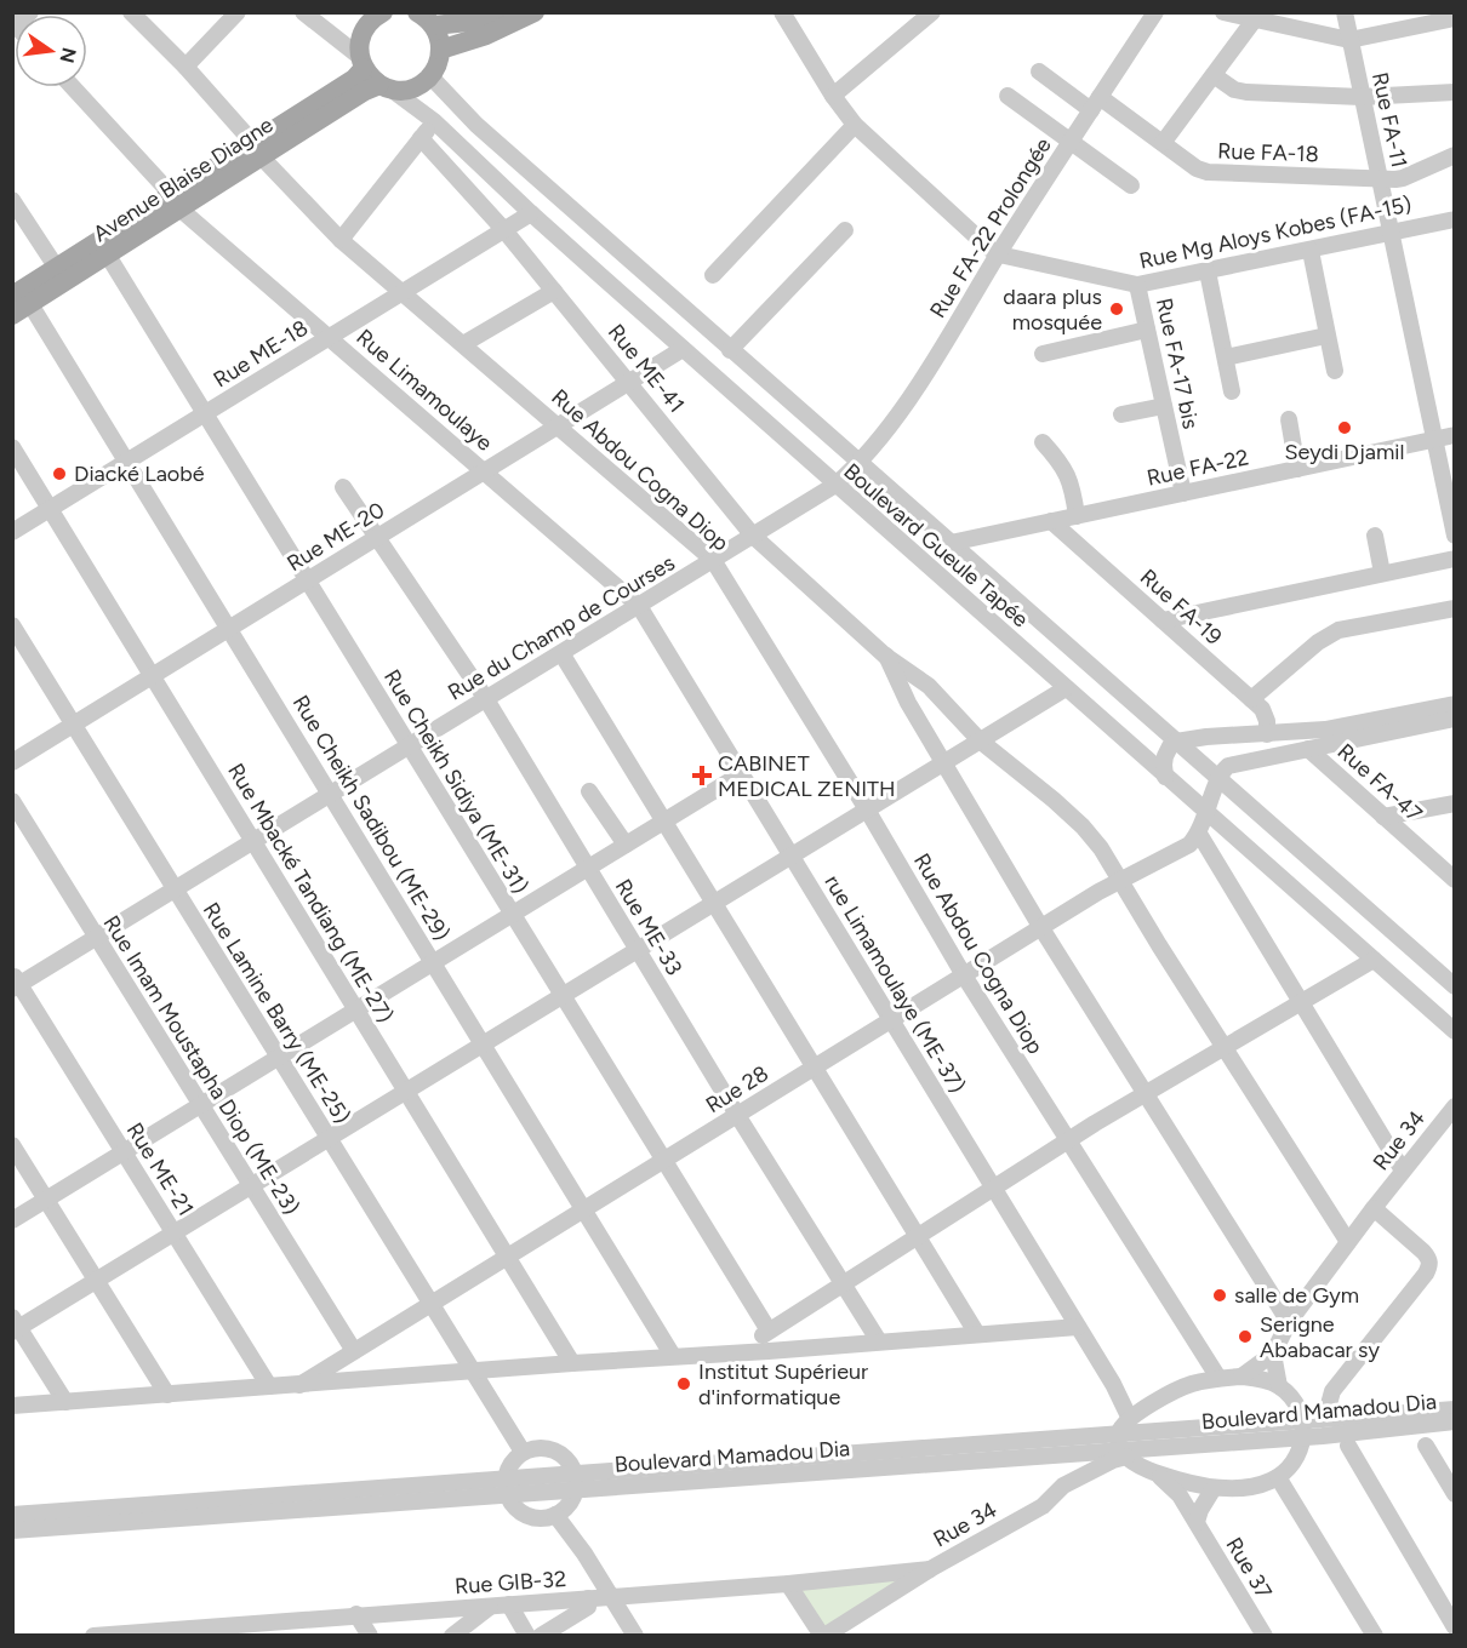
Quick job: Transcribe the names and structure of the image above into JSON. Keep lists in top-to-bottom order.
{
  "streets": {
    "main road": ["Avenue Blaise Diagne"],
    "street": [
      "Rue FA-11",
      "Rue FA-18",
      "Rue FA-22 Prolongée",
      "Rue Mg Aloys Kobes (FA-15)",
      "Rue ME-18",
      "Rue FA-17 bis",
      "Rue ME-41",
      "Rue Limamoulaye",
      "Rue FA-22",
      "Rue Abdou Cogna Diop",
      "Rue ME-20",
      "Boulevard Gueule Tapée",
      "Rue FA-19",
      "Rue du Champ de Courses",
      "Rue Cheikh Sidiya (ME-31)",
      "Rue FA-47",
      "Rue Cheikh Sadibou (ME-29)",
      "Rue Mbacké Tandiang (ME-27)",
      "Rue ME-33",
      "rue Limamoulaye (ME-37)",
      "Rue Lamine Barry (ME-25)",
      "Rue Imam Moustapha Diop (ME-23)",
      "Rue 28",
      "Rue 34",
      "Rue ME-21",
      "Boulevard Mamadou Dia",
      "Rue 37",
      "Rue GIB-32"
    ]
  },
  "crossings": [
    ["Rue FA-11", "Rue FA-18"],
    ["Rue FA-11", "Rue Mg Aloys Kobes (FA-15)"],
    ["Rue FA-11", "Rue FA-22"],
    ["Rue FA-18", "Rue FA-22 Prolongée"],
    ["Avenue Blaise Diagne", "Rue Limamoulaye"],
    ["Avenue Blaise Diagne", "Rue Abdou Cogna Diop"],
    ["Avenue Blaise Diagne", "Boulevard Gueule Tapée"],
    ["Avenue Blaise Diagne", "Rue Cheikh Sidiya (ME-31)"],
    ["Avenue Blaise Diagne", "Rue Cheikh Sadibou (ME-29)"],
    ["Rue FA-22 Prolongée", "Rue Mg Aloys Kobes (FA-15)"],
    ["Rue FA-22 Prolongée", "Boulevard Gueule Tapée"],
    ["Rue Mg Aloys Kobes (FA-15)", "Rue FA-17 bis"],
    ["Rue ME-18", "Rue ME-41"],
    ["Rue ME-18", "Rue Limamoulaye"],
    ["Rue ME-18", "Rue Abdou Cogna Diop"],
    ["Rue ME-18", "Boulevard Gueule Tapée"],
    ["Rue ME-18", "Rue Cheikh Sidiya (ME-31)"],
    ["Rue ME-18", "Rue Cheikh Sadibou (ME-29)"],
    ["Rue ME-18", "Rue Mbacké Tandiang (ME-27)"],
    ["Rue FA-17 bis", "Rue FA-22"],
    ["Rue ME-41", "Rue ME-20"],
    ["Rue ME-41", "Rue du Champ de Courses"],
    ["Rue Limamoulaye", "Rue ME-20"],
    ["Rue Limamoulaye", "Rue du Champ de Courses"],
    ["Rue Limamoulaye", "rue Limamoulaye (ME-37)"],
    ["Rue FA-22", "Boulevard Gueule Tapée"],
    ["Rue FA-22", "Rue FA-19"],
    ["Rue Abdou Cogna Diop", "Rue ME-20"],
    ["Rue Abdou Cogna Diop", "Rue du Champ de Courses"],
    ["Rue Abdou Cogna Diop", "Rue 28"],
    ["Rue ME-20", "Boulevard Gueule Tapée"],
    ["Rue ME-20", "Rue Cheikh Sidiya (ME-31)"],
    ["Rue ME-20", "Rue Cheikh Sadibou (ME-29)"],
    ["Rue ME-20", "Rue Mbacké Tandiang (ME-27)"],
    ["Rue ME-20", "Rue ME-33"],
    ["Rue ME-20", "Rue Lamine Barry (ME-25)"],
    ["Boulevard Gueule Tapée", "Rue du Champ de Courses"],
    ["Rue du Champ de Courses", "Rue Cheikh Sidiya (ME-31)"],
    ["Rue du Champ de Courses", "Rue Cheikh Sadibou (ME-29)"],
    ["Rue du Champ de Courses", "Rue Mbacké Tandiang (ME-27)"],
    ["Rue du Champ de Courses", "Rue ME-33"],
    ["Rue du Champ de Courses", "rue Limamoulaye (ME-37)"],
    ["Rue du Champ de Courses", "Rue Lamine Barry (ME-25)"],
    ["Rue du Champ de Courses", "Rue Imam Moustapha Diop (ME-23)"],
    ["Rue du Champ de Courses", "Rue ME-21"],
    ["Rue Cheikh Sidiya (ME-31)", "Rue 28"],
    ["Rue Cheikh Sadibou (ME-29)", "Rue 28"],
    ["Rue Mbacké Tandiang (ME-27)", "Rue 28"],
    ["Rue ME-33", "Rue 28"],
    ["rue Limamoulaye (ME-37)", "Rue 28"],
    ["Rue Lamine Barry (ME-25)", "Rue 28"],
    ["Rue Imam Moustapha Diop (ME-23)", "Rue 28"],
    ["Rue 34", "Boulevard Mamadou Dia"],
    ["Rue 34", "Rue GIB-32"]
  ],
  "places": {
    "other": [
      "daara plus mosquée",
      "Seydi Djamil",
      "Diacké Laobé",
      "salle de Gym",
      "Serigne Ababacar sy",
      "Institut Supérieur d'informatique"
    ],
    "health": ["CABINET MEDICAL ZENITH"]
  },
  "north": "right"
}
